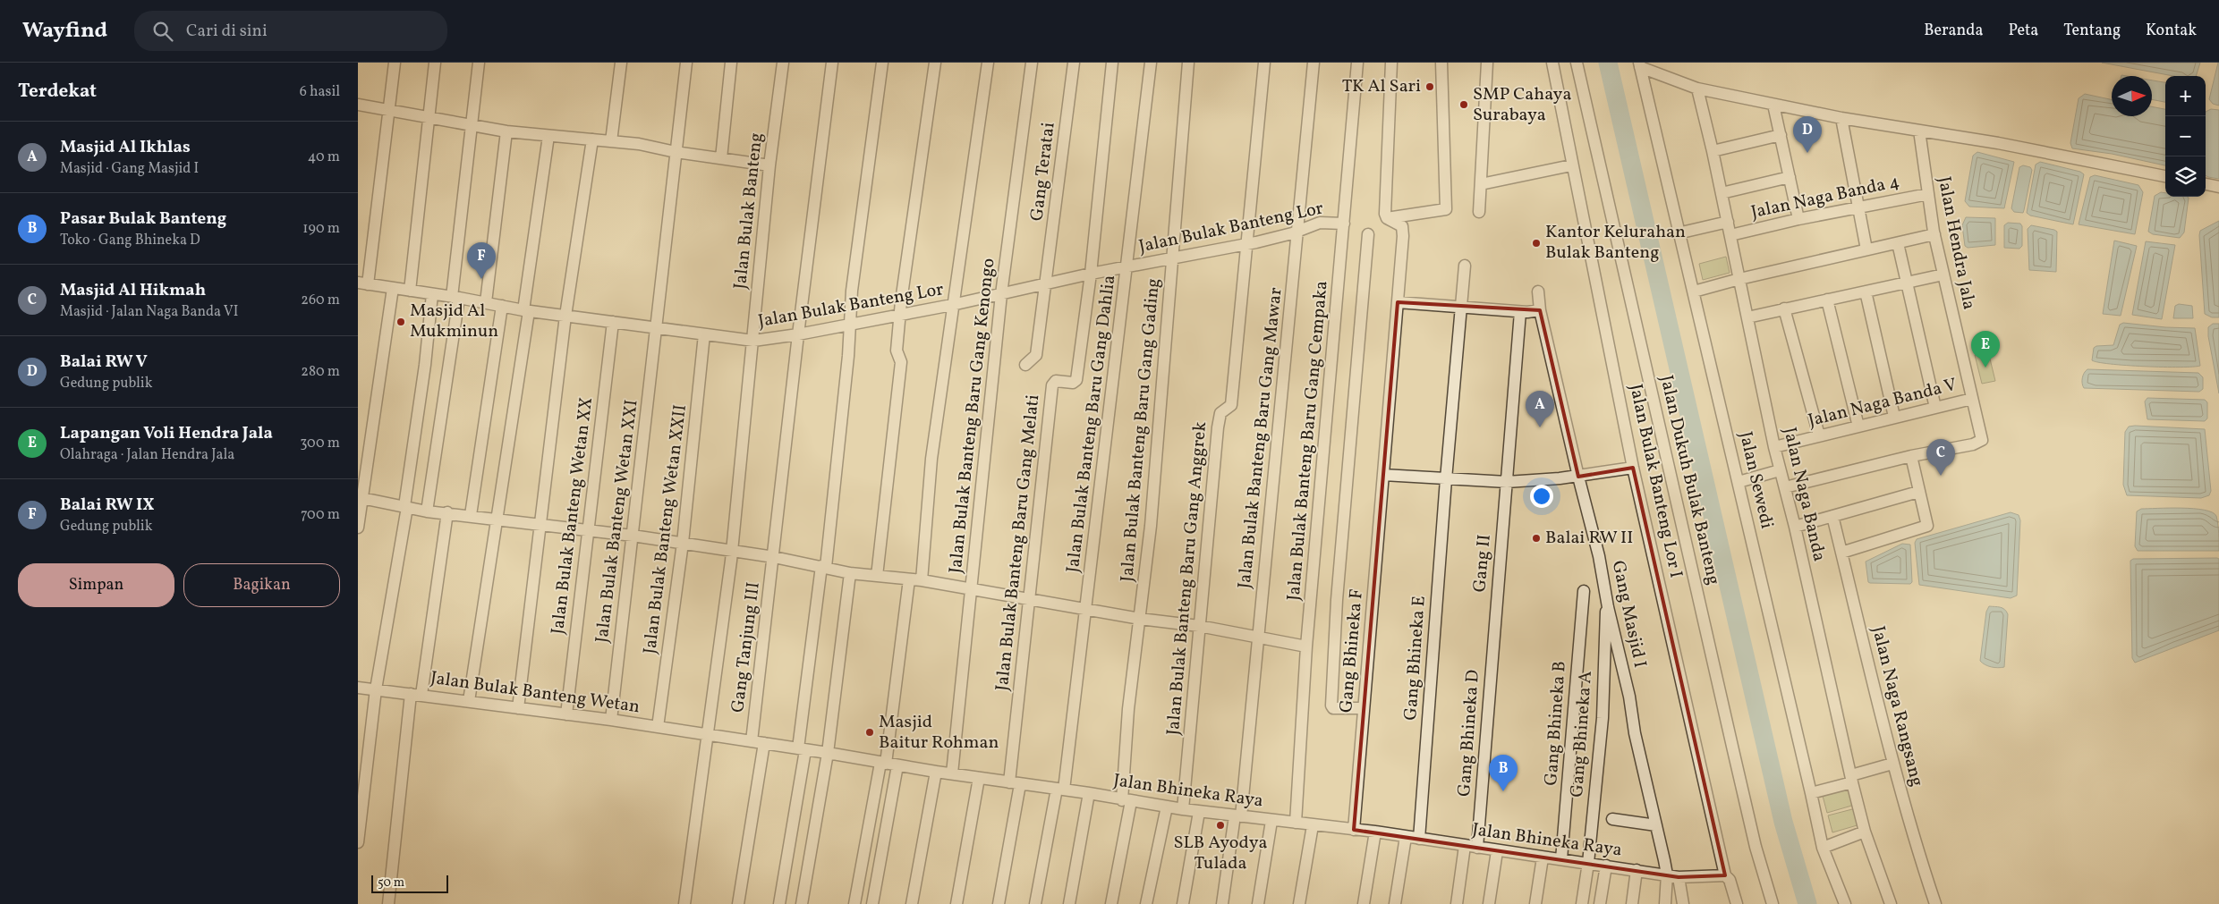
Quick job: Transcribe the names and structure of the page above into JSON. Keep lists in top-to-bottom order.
{
  "streets": {
    "street": [
      "Gang Teratai",
      "Jalan Naga Banda 4",
      "Jalan Bulak Banteng",
      "Jalan Bulak Banteng Lor",
      "Jalan Hendra Jala",
      "Jalan Naga Banda V",
      "Jalan Bulak Banteng Baru Gang Kenongo",
      "Jalan Bulak Banteng Baru Gang Dahlia",
      "Jalan Bulak Banteng Baru Gang Gading",
      "Jalan Bulak Banteng Baru Gang Mawar",
      "Jalan Bulak Banteng Baru Gang Cempaka",
      "Jalan Dukuh Bulak Banteng",
      "Jalan Sewedi",
      "Jalan Bulak Banteng Lor I",
      "Jalan Naga Banda",
      "Jalan Bulak Banteng Wetan XX",
      "Jalan Bulak Banteng Wetan XXI",
      "Jalan Bulak Banteng Wetan XXII",
      "Jalan Bulak Banteng Baru Gang Melati",
      "Gang II",
      "Jalan Bulak Banteng Baru Gang Anggrek",
      "Gang Masjid I",
      "Gang Tanjung III",
      "Gang Bhineka F",
      "Gang Bhineka E",
      "Jalan Bulak Banteng Wetan",
      "Jalan Naga Rangsang",
      "Gang Bhineka B",
      "Gang Bhineka D",
      "Gang Bhineka A",
      "Jalan Bhineka Raya"
    ]
  },
  "crossings": [
    ["Gang Teratai", "Jalan Bulak Banteng Lor"],
    ["Jalan Naga Banda 4", "Jalan Hendra Jala"],
    ["Jalan Naga Banda 4", "Jalan Naga Banda"],
    ["Jalan Bulak Banteng", "Jalan Bulak Banteng Lor"],
    ["Jalan Bulak Banteng", "Jalan Bulak Banteng Wetan"],
    ["Jalan Bulak Banteng", "Jalan Bhineka Raya"],
    ["Jalan Bulak Banteng Lor", "Jalan Bulak Banteng Baru Gang Kenongo"],
    ["Jalan Bulak Banteng Lor", "Jalan Bulak Banteng Baru Gang Dahlia"],
    ["Jalan Bulak Banteng Lor", "Jalan Bulak Banteng Baru Gang Gading"],
    ["Jalan Bulak Banteng Lor", "Jalan Bulak Banteng Baru Gang Mawar"],
    ["Jalan Bulak Banteng Lor", "Jalan Bulak Banteng Baru Gang Cempaka"],
    ["Jalan Bulak Banteng Lor", "Jalan Bulak Banteng Wetan XX"],
    ["Jalan Bulak Banteng Lor", "Jalan Bulak Banteng Wetan XXI"],
    ["Jalan Bulak Banteng Lor", "Jalan Bulak Banteng Wetan XXII"],
    ["Jalan Bulak Banteng Lor", "Jalan Bulak Banteng Baru Gang Melati"],
    ["Jalan Bulak Banteng Lor", "Jalan Bulak Banteng Baru Gang Anggrek"],
    ["Jalan Bulak Banteng Lor", "Gang Tanjung III"],
    ["Jalan Hendra Jala", "Jalan Naga Banda V"],
    ["Jalan Naga Banda V", "Jalan Naga Banda"],
    ["Jalan Bulak Banteng Baru Gang Kenongo", "Jalan Bhineka Raya"],
    ["Jalan Bulak Banteng Baru Gang Dahlia", "Jalan Bhineka Raya"],
    ["Jalan Bulak Banteng Baru Gang Gading", "Jalan Bhineka Raya"],
    ["Jalan Bulak Banteng Baru Gang Mawar", "Jalan Bhineka Raya"],
    ["Jalan Bulak Banteng Baru Gang Cempaka", "Jalan Bhineka Raya"],
    ["Jalan Bulak Banteng Lor I", "Jalan Bhineka Raya"],
    ["Jalan Bulak Banteng Wetan XX", "Jalan Bulak Banteng Wetan"],
    ["Jalan Bulak Banteng Wetan XXI", "Jalan Bulak Banteng Wetan"],
    ["Jalan Bulak Banteng Wetan XXII", "Jalan Bulak Banteng Wetan"],
    ["Jalan Bulak Banteng Baru Gang Melati", "Jalan Bhineka Raya"],
    ["Gang II", "Gang Bhineka D"],
    ["Jalan Bulak Banteng Baru Gang Anggrek", "Jalan Bhineka Raya"],
    ["Gang Masjid I", "Gang Bhineka A"],
    ["Gang Masjid I", "Jalan Bhineka Raya"],
    ["Gang Tanjung III", "Jalan Bhineka Raya"],
    ["Gang Bhineka F", "Jalan Bhineka Raya"],
    ["Gang Bhineka E", "Jalan Bhineka Raya"],
    ["Jalan Bulak Banteng Wetan", "Jalan Bhineka Raya"],
    ["Gang Bhineka B", "Jalan Bhineka Raya"],
    ["Gang Bhineka D", "Jalan Bhineka Raya"],
    ["Gang Bhineka A", "Jalan Bhineka Raya"]
  ],
  "places": [
    "TK Al Sari",
    "SMP Cahaya Surabaya",
    "Kantor Kelurahan Bulak Banteng",
    "Masjid Al Mukminun",
    "Balai RW II",
    "Masjid Baitur Rohman",
    "SLB Ayodya Tulada"
  ],
  "scale_bar": "50 m",
  "north": "right",
  "page": {
    "header": "Wayfind",
    "search": "Cari di sini",
    "nav": [
      "Beranda",
      "Peta",
      "Tentang",
      "Kontak"
    ],
    "heading": ["Terdekat", "6 hasil"],
    "map_buttons": ["+", "−"],
    "pins": [
      "D",
      "F",
      "E",
      "A",
      "C",
      "B"
    ],
    "list": [
      {
        "mark": "A",
        "name": "Masjid Al Ikhlas",
        "note": "Masjid · Gang Masjid I",
        "value": "40 m"
      },
      {
        "mark": "B",
        "name": "Pasar Bulak Banteng",
        "note": "Toko · Gang Bhineka D",
        "value": "190 m"
      },
      {
        "mark": "C",
        "name": "Masjid Al Hikmah",
        "note": "Masjid · Jalan Naga Banda VI",
        "value": "260 m"
      },
      {
        "mark": "D",
        "name": "Balai RW V",
        "note": "Gedung publik",
        "value": "280 m"
      },
      {
        "mark": "E",
        "name": "Lapangan Voli Hendra Jala",
        "note": "Olahraga · Jalan Hendra Jala",
        "value": "300 m"
      },
      {
        "mark": "F",
        "name": "Balai RW IX",
        "note": "Gedung publik",
        "value": "700 m"
      }
    ],
    "buttons": ["Simpan", "Bagikan"],
    "scale": "50 m"
  }
}
